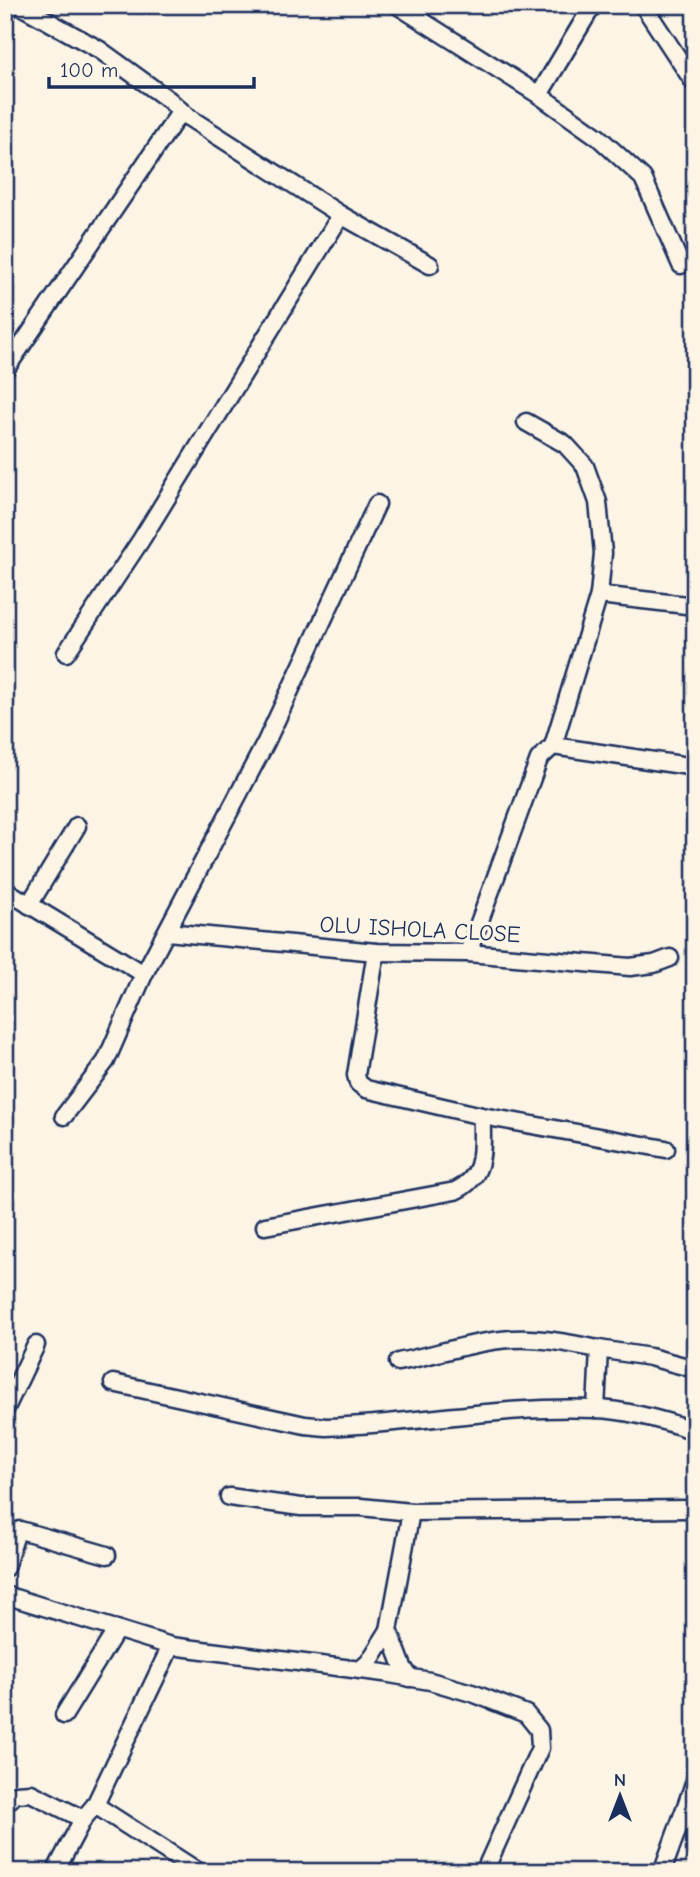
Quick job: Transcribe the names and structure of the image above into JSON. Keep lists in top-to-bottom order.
{
  "streets": {
    "street": ["OLU ISHOLA CLOSE"]
  },
  "scale_bar": "100 m",
  "north": "top"
}
